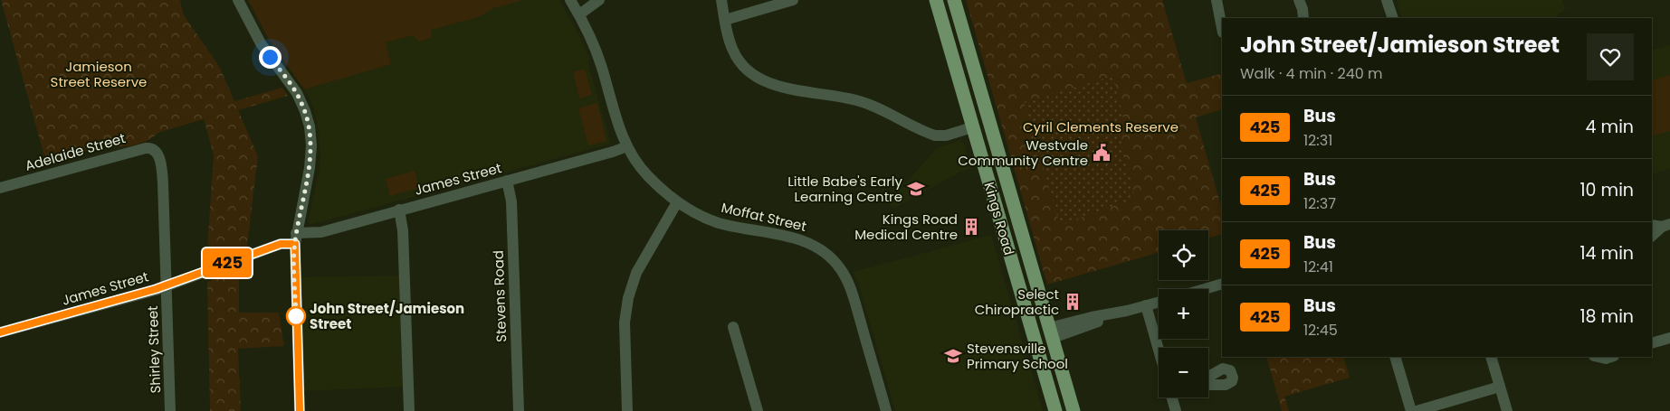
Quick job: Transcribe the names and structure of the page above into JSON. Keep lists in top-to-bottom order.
{
  "streets": {
    "main road": ["Kings Road"],
    "street": [
      "Adelaide Street",
      "James Street",
      "Moffat Street",
      "Stevens Road",
      "Shirley Street"
    ]
  },
  "crossings": [
    ["Adelaide Street", "Shirley Street"],
    ["James Street", "Moffat Street"],
    ["James Street", "Stevens Road"],
    ["James Street", "Shirley Street"]
  ],
  "parks": ["Jamieson Street Reserve", "Cyril Clements Reserve"],
  "places": {
    "public building": ["Westvale Community Centre"],
    "school or university": ["Little Babe's Early Learning Centre", "Stevensville Primary School"],
    "building": ["Kings Road Medical Centre", "Select Chiropractic"],
    "other": ["John Street/Jamieson Street"]
  },
  "lines": ["bus line 425"],
  "page": {
    "on_map": "425",
    "heading": ["John Street/Jamieson Street", "Walk · 4 min · 240 m"],
    "list": [
      {
        "mark": "425",
        "name": "Bus",
        "note": "12:31",
        "value": "4 min"
      },
      {
        "mark": "425",
        "name": "Bus",
        "note": "12:37",
        "value": "10 min"
      },
      {
        "mark": "425",
        "name": "Bus",
        "note": "12:41",
        "value": "14 min"
      },
      {
        "mark": "425",
        "name": "Bus",
        "note": "12:45",
        "value": "18 min"
      }
    ],
    "map_buttons": ["+", "−"]
  }
}
